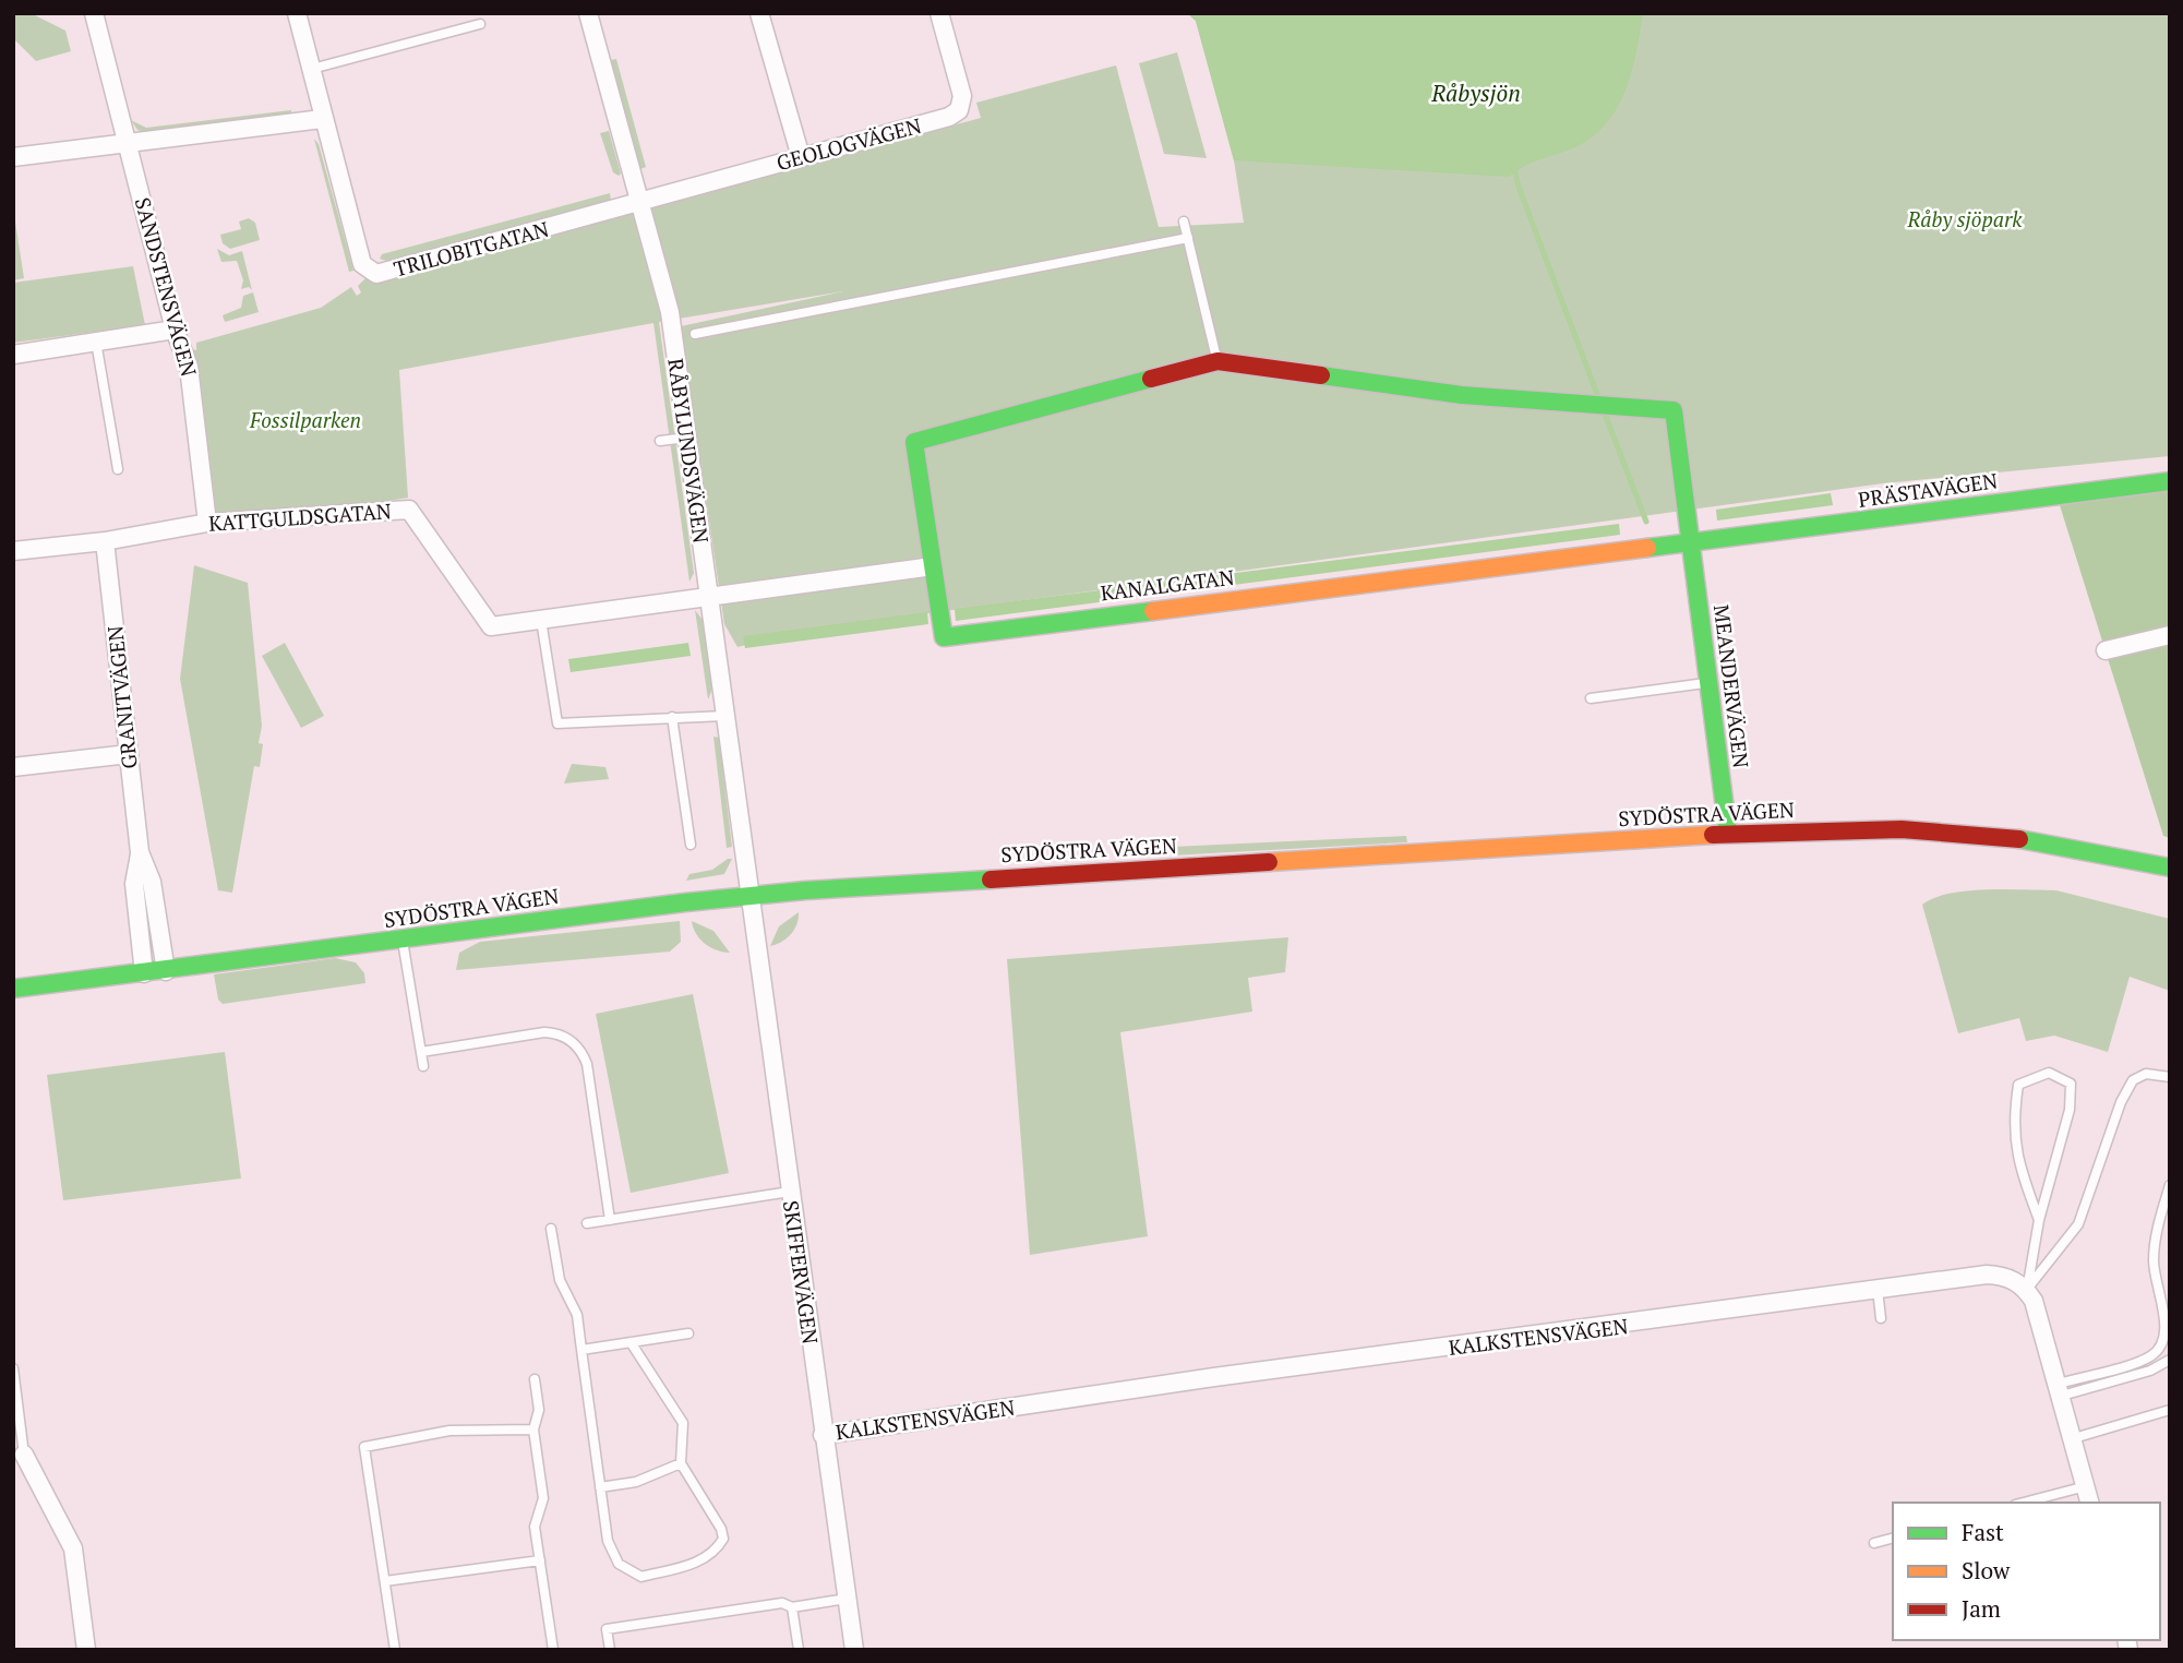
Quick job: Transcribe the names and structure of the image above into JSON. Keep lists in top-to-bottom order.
{
  "streets": {
    "street": [
      "GEOLOGVÄGEN",
      "TRILOBITGATAN",
      "SANDSTENSVÄGEN",
      "RÅBYLUNDSVÄGEN",
      "PRÄSTAVÄGEN",
      "KATTGULDSGATAN",
      "KANALGATAN",
      "MEANDERVÄGEN",
      "GRANITVÄGEN",
      "SYDÖSTRA VÄGEN",
      "SKIFFERVÄGEN",
      "KALKSTENSVÄGEN"
    ]
  },
  "crossings": [
    ["GEOLOGVÄGEN", "TRILOBITGATAN"],
    ["GEOLOGVÄGEN", "RÅBYLUNDSVÄGEN"],
    ["TRILOBITGATAN", "RÅBYLUNDSVÄGEN"],
    ["SANDSTENSVÄGEN", "KATTGULDSGATAN"],
    ["RÅBYLUNDSVÄGEN", "KATTGULDSGATAN"],
    ["RÅBYLUNDSVÄGEN", "SYDÖSTRA VÄGEN"],
    ["RÅBYLUNDSVÄGEN", "SKIFFERVÄGEN"],
    ["PRÄSTAVÄGEN", "KANALGATAN"],
    ["PRÄSTAVÄGEN", "MEANDERVÄGEN"],
    ["KATTGULDSGATAN", "GRANITVÄGEN"],
    ["KANALGATAN", "MEANDERVÄGEN"],
    ["MEANDERVÄGEN", "SYDÖSTRA VÄGEN"],
    ["GRANITVÄGEN", "SYDÖSTRA VÄGEN"],
    ["SYDÖSTRA VÄGEN", "SKIFFERVÄGEN"],
    ["SKIFFERVÄGEN", "KALKSTENSVÄGEN"]
  ],
  "water": ["Råbysjön"],
  "parks": ["Råby sjöpark", "Fossilparken"],
  "legend": ["Fast", "Slow", "Jam"]
}
